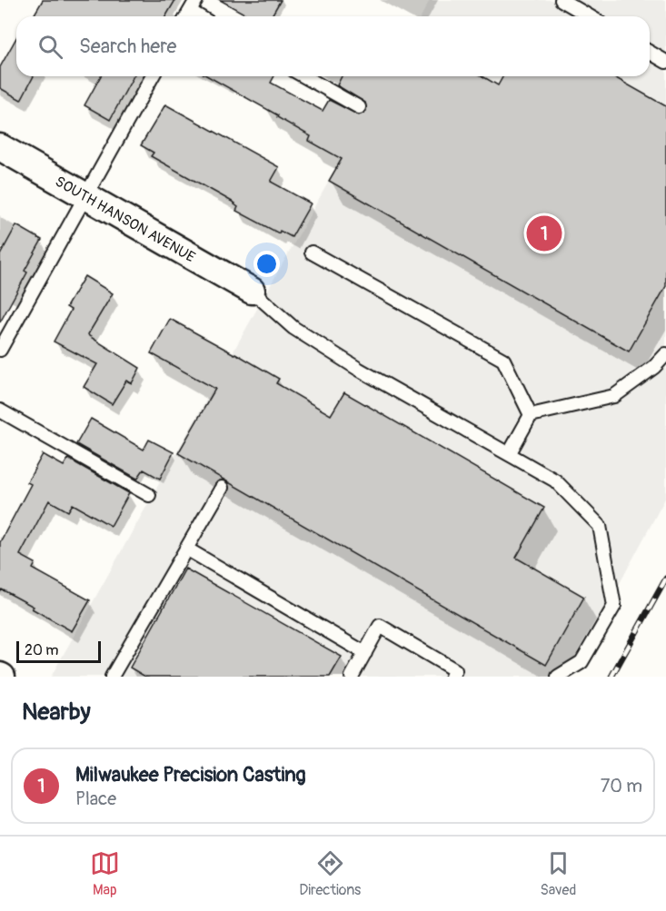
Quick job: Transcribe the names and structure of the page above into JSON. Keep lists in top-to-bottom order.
{
  "streets": {
    "street": ["SOUTH HANSON AVENUE"]
  },
  "scale_bar": "20 m",
  "page": {
    "search": "Search here",
    "pins": "1",
    "scale": "20 m",
    "heading": "Nearby",
    "list": [
      {
        "mark": "1",
        "name": "Milwaukee Precision Casting",
        "note": "Place",
        "value": "70 m"
      }
    ],
    "nav": ["Map", "Directions", "Saved"]
  }
}
